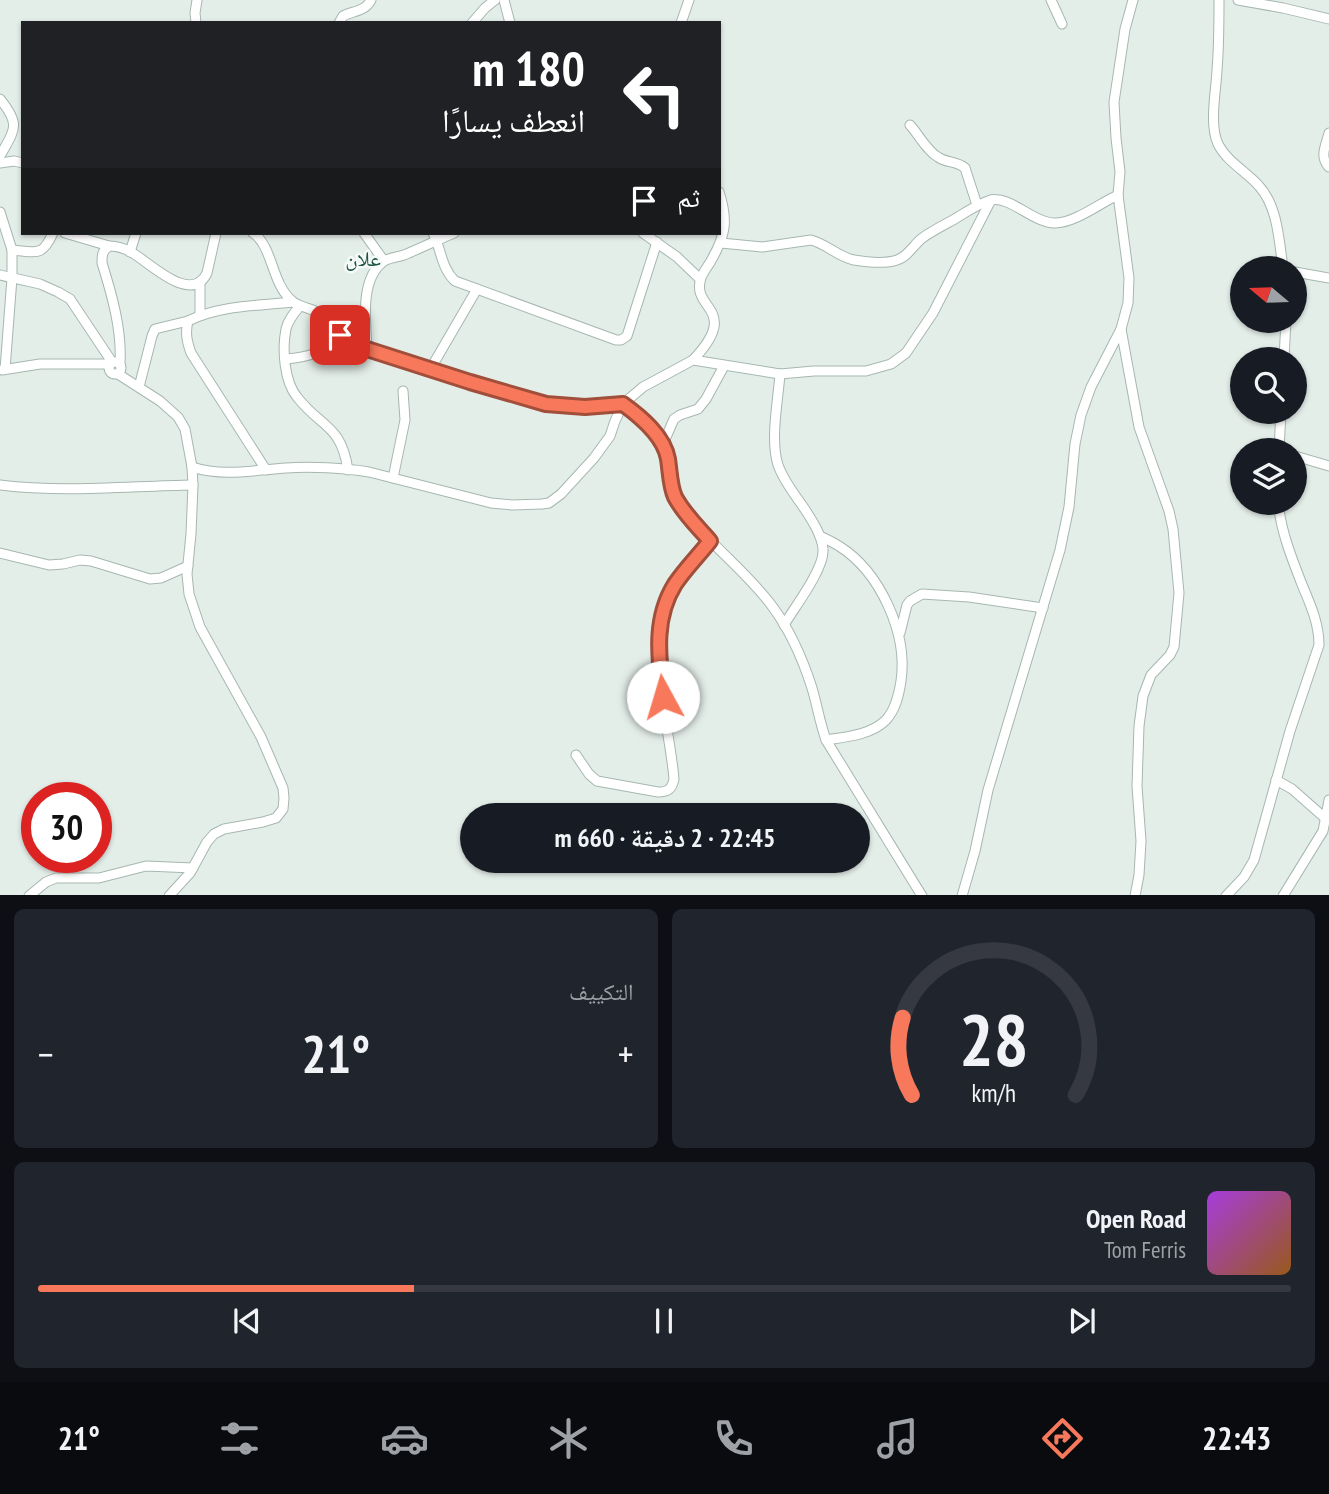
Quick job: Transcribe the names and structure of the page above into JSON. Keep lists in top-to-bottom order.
{
  "districts": ["علان"],
  "north": "left",
  "page": {
    "turn": ["180 m", "انعطف يسارًا"],
    "then": "ثم",
    "limit": "30",
    "trip": "22:45 · 2 دقيقة · 660 m",
    "tile": "التكييف",
    "heat": ["−", "21°", "+"],
    "song": ["Open Road", "Tom Ferris"],
    "tabs": ["22:43", "21°"],
    "gauge": ["28", "km/h"]
  }
}
